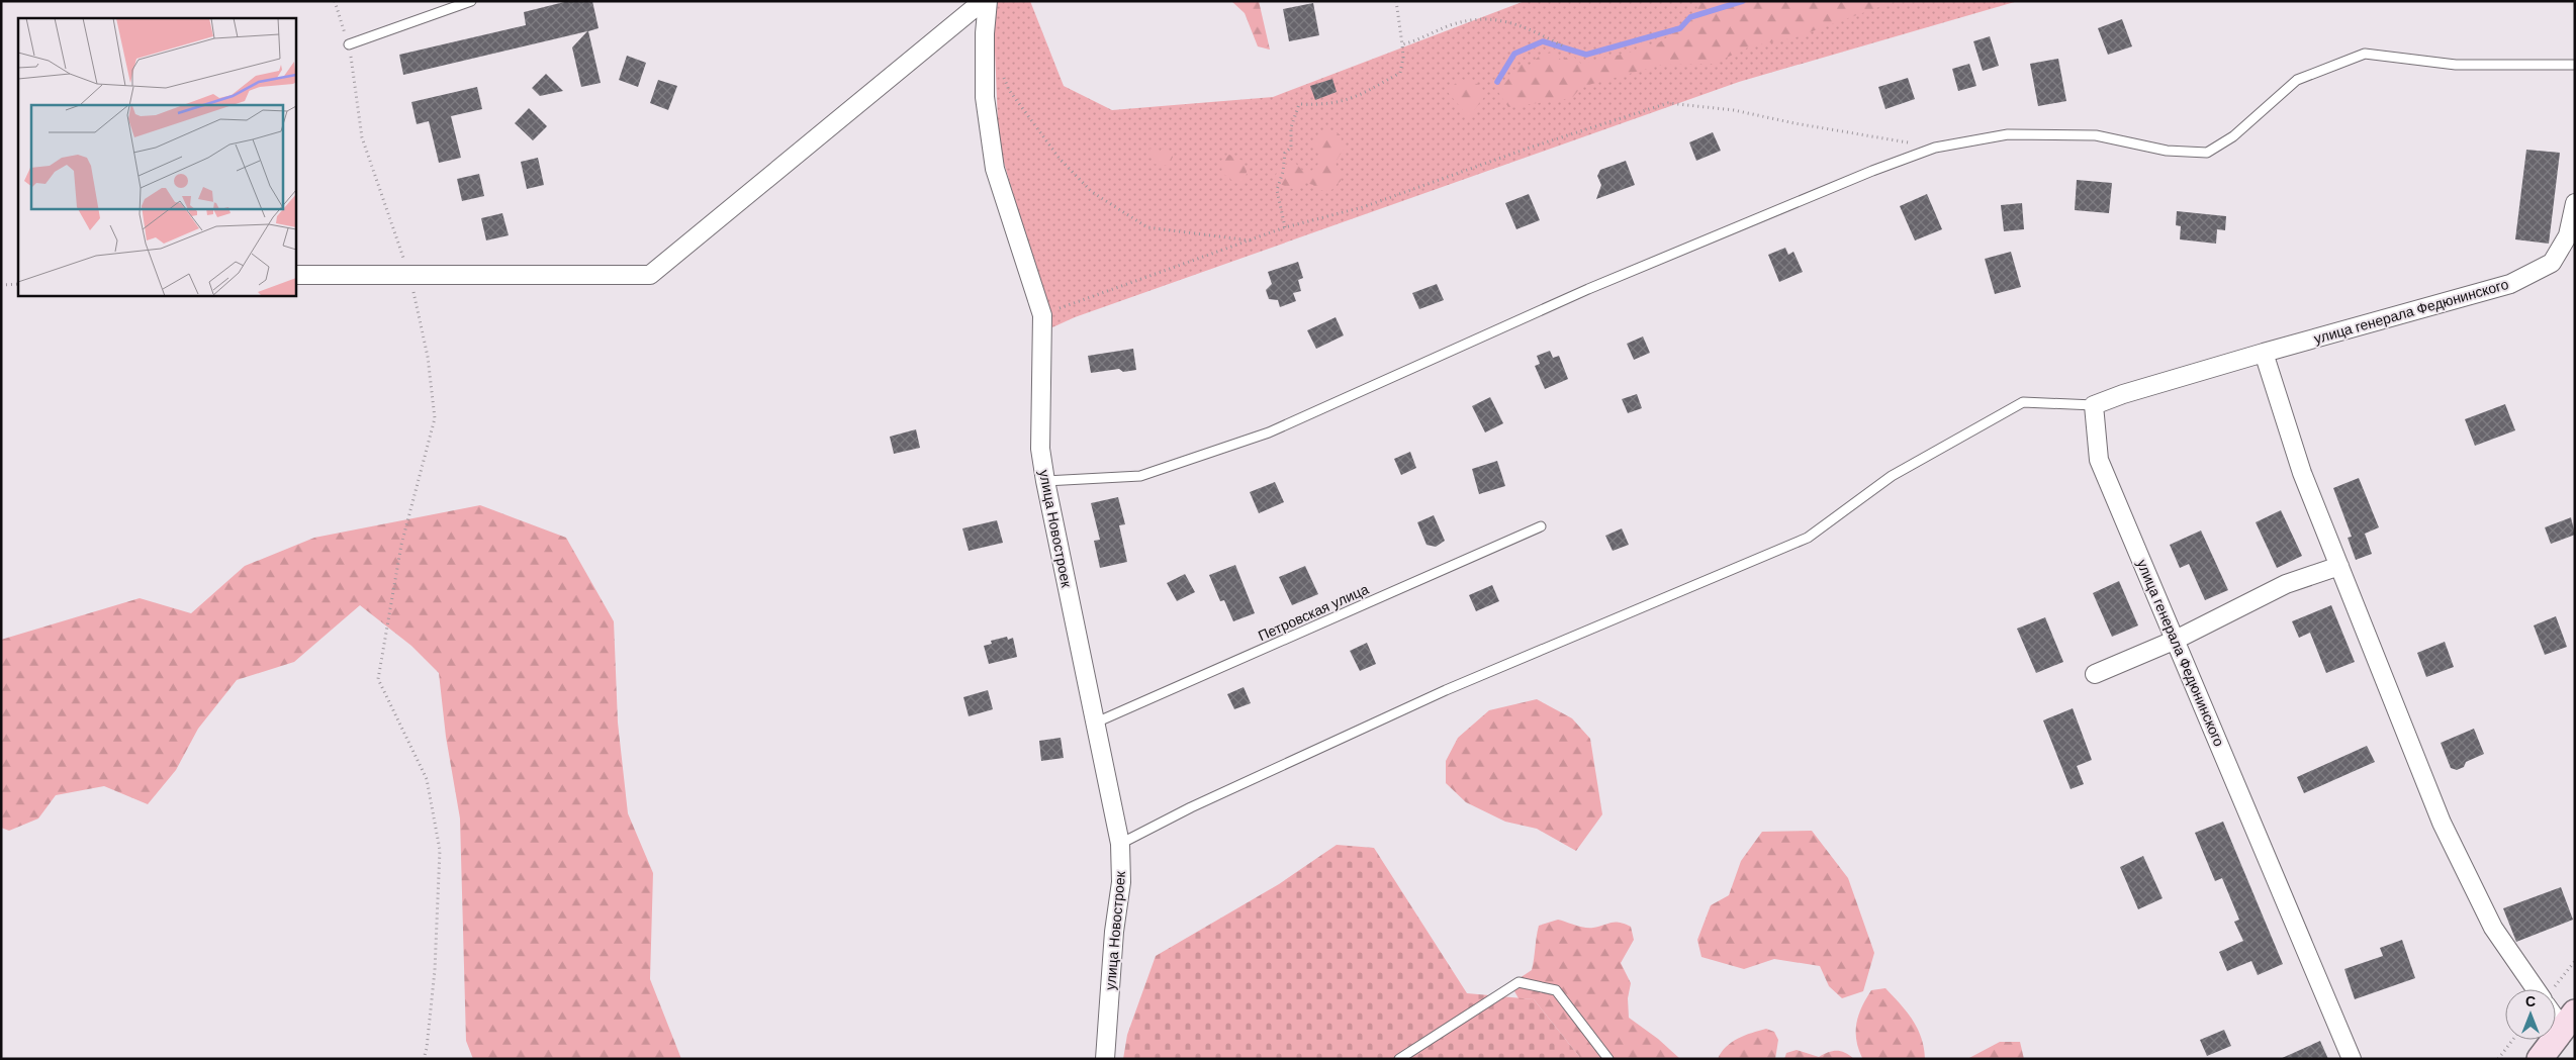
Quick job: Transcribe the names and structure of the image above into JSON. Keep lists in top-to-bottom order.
{
  "streets": {
    "street": ["улица генерала Федюнинского", "улица Новостроек"],
    "lane": ["Петровская улица"]
  },
  "crossings": [
    ["улица Новостроек", "Петровская улица"]
  ],
  "north": "top"
}
